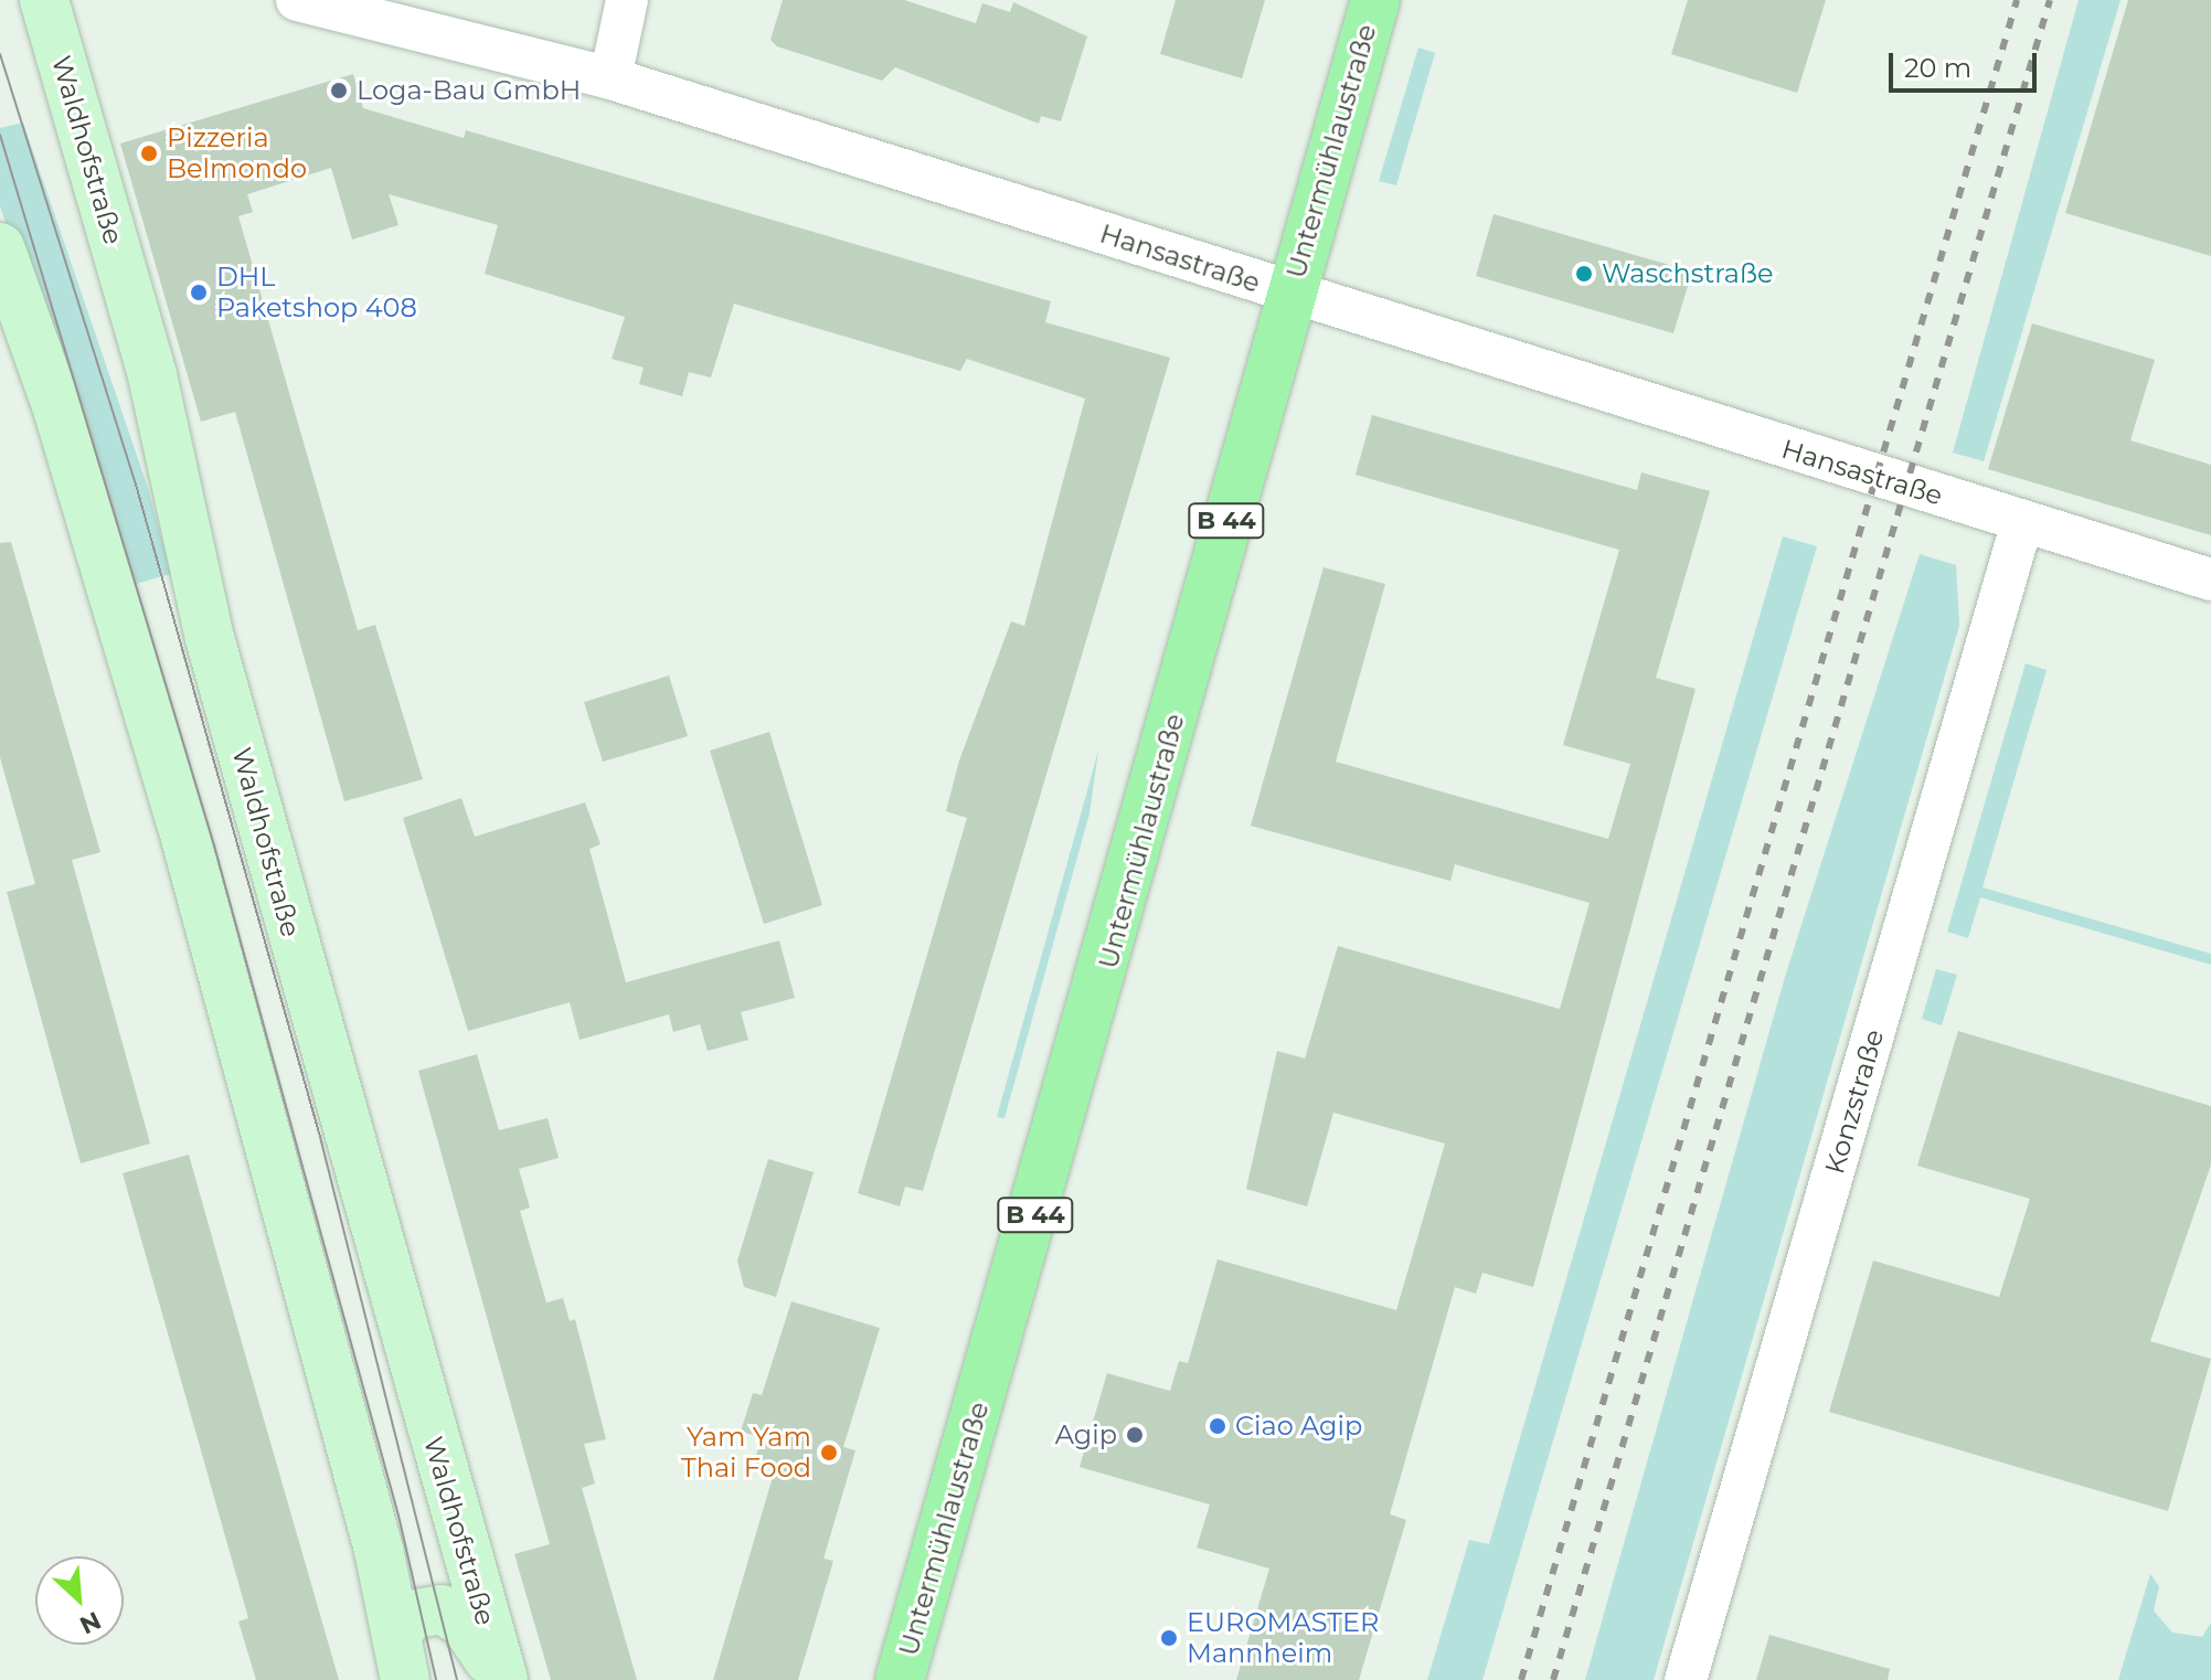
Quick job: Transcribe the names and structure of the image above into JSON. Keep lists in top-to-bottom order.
{
  "streets": {
    "main road": ["Untermühlaustraße", "B 44"],
    "street": ["Waldhofstraße", "Hansastraße", "Konzstraße"]
  },
  "crossings": [
    ["Untermühlaustraße", "Hansastraße"],
    ["Hansastraße", "Konzstraße"]
  ],
  "places": [
    "Loga-Bau GmbH",
    "Pizzeria Belmondo",
    "Waschstraße",
    "DHL Paketshop 408",
    "Ciao Agip",
    "Agip",
    "Yam Yam Thai Food",
    "EUROMASTER Mannheim"
  ],
  "scale_bar": "20 m",
  "north": "bottom right"
}
